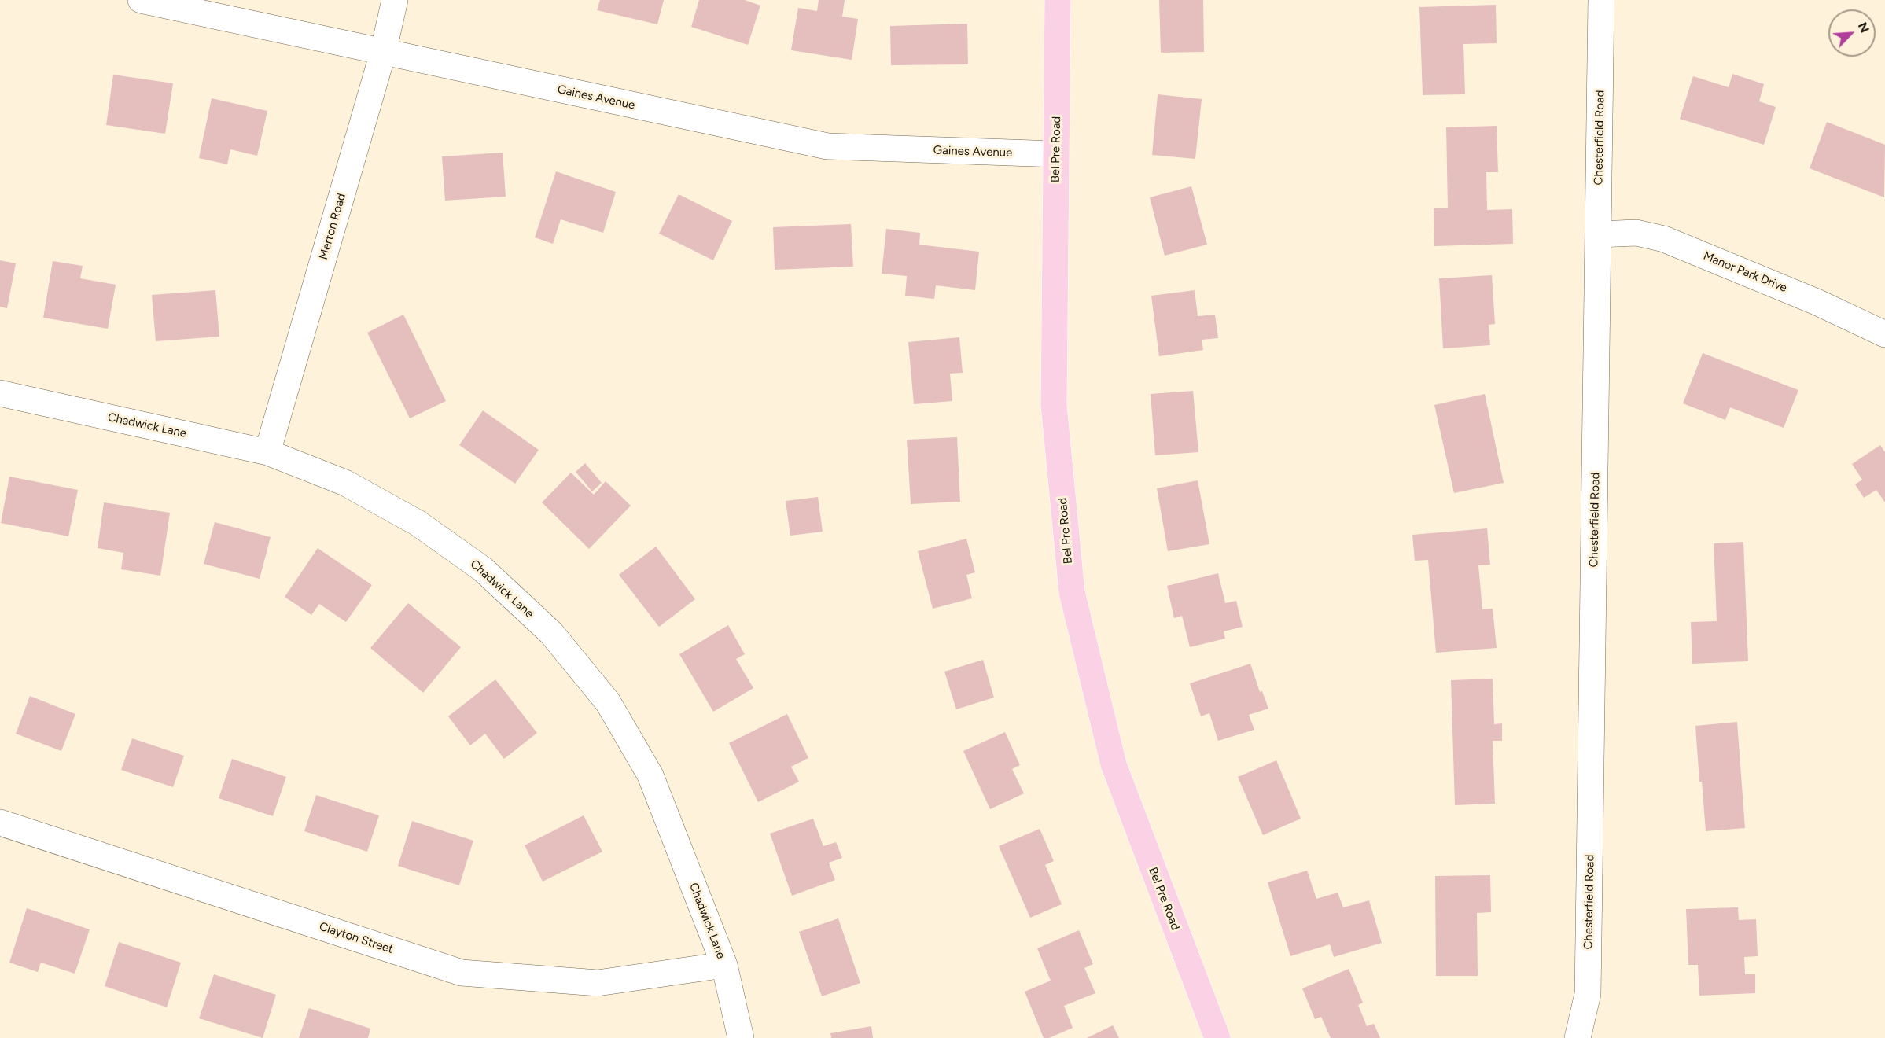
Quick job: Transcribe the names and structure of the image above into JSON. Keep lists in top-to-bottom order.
{
  "streets": {
    "main road": ["Bel Pre Road"],
    "street": [
      "Gaines Avenue",
      "Chesterfield Road",
      "Merton Road",
      "Manor Park Drive",
      "Chadwick Lane",
      "Clayton Street"
    ]
  },
  "crossings": [
    ["Gaines Avenue", "Bel Pre Road"],
    ["Gaines Avenue", "Merton Road"],
    ["Chesterfield Road", "Manor Park Drive"],
    ["Merton Road", "Chadwick Lane"],
    ["Chadwick Lane", "Clayton Street"]
  ],
  "north": "top right"
}
